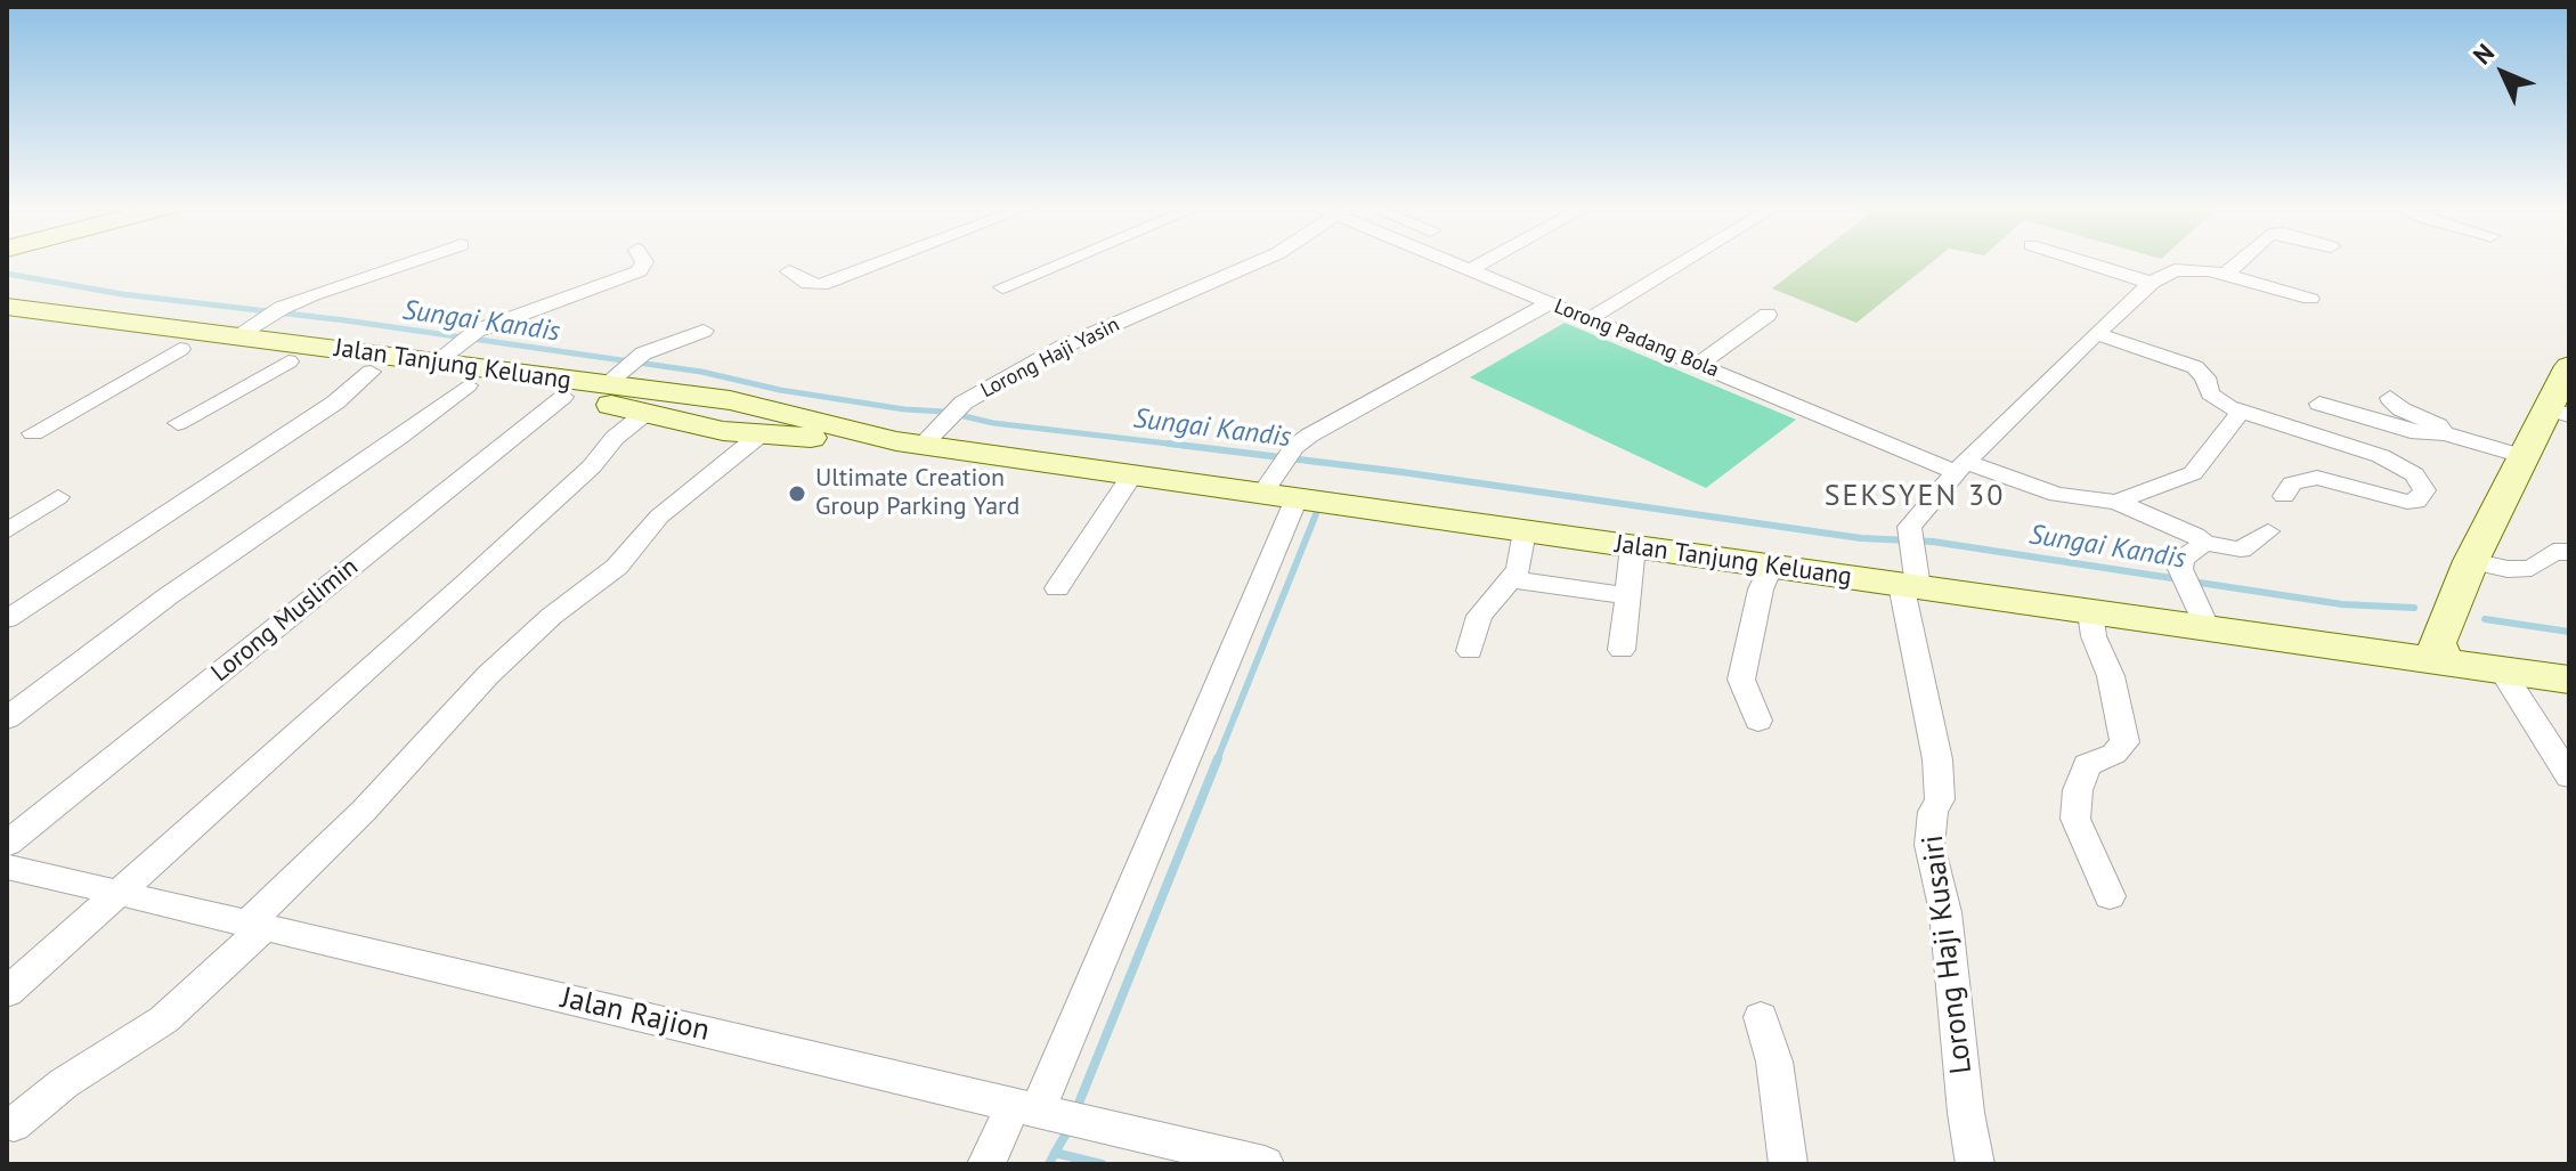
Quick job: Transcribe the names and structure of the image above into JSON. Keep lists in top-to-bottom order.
{
  "streets": {
    "main road": ["Jalan Tanjung Keluang"],
    "street": [
      "Lorong Padang Bola",
      "Lorong Haji Yasin",
      "Lorong Muslimin",
      "Lorong Haji Kusairi",
      "Jalan Rajion"
    ]
  },
  "crossings": [
    ["Lorong Padang Bola", "Lorong Haji Kusairi"],
    ["Lorong Haji Yasin", "Jalan Tanjung Keluang"],
    ["Jalan Tanjung Keluang", "Lorong Muslimin"],
    ["Jalan Tanjung Keluang", "Lorong Haji Kusairi"]
  ],
  "districts": ["SEKSYEN 30"],
  "water": ["Sungai Kandis"],
  "places": ["Ultimate Creation Group Parking Yard"],
  "north": "top left"
}
